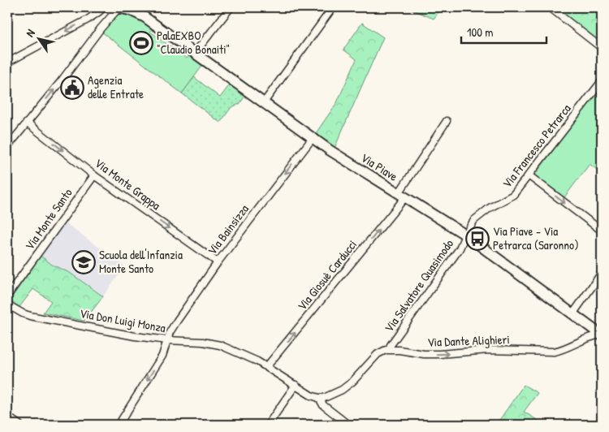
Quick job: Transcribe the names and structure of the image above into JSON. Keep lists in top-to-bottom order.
{
  "streets": {
    "street": [
      "Via Francesco Petrarca",
      "Via Piave",
      "Via Monte Grappa",
      "Via Monte Santo",
      "Via Bainsizza",
      "Via Giosuè Carducci",
      "Via Salvatore Quasimodo",
      "Via Don Luigi Monza",
      "Via Dante Alighieri"
    ]
  },
  "crossings": [
    ["Via Francesco Petrarca", "Via Piave"],
    ["Via Francesco Petrarca", "Via Salvatore Quasimodo"],
    ["Via Piave", "Via Bainsizza"],
    ["Via Piave", "Via Giosuè Carducci"],
    ["Via Piave", "Via Salvatore Quasimodo"],
    ["Via Piave", "Via Dante Alighieri"],
    ["Via Monte Grappa", "Via Monte Santo"],
    ["Via Monte Grappa", "Via Bainsizza"],
    ["Via Bainsizza", "Via Don Luigi Monza"],
    ["Via Giosuè Carducci", "Via Don Luigi Monza"],
    ["Via Salvatore Quasimodo", "Via Dante Alighieri"]
  ],
  "one_way": [
    "Via Monte Grappa",
    "Via Bainsizza",
    "Via Giosuè Carducci",
    "Via Dante Alighieri"
  ],
  "places": {
    "sports": ["PalaEXBO \"Claudio Bonaiti\""],
    "public building": ["Agenzia delle Entrate"],
    "bus stop": ["Via Piave - Via Petrarca (Saronno)"],
    "school or university": ["Scuola dell'Infanzia Monte Santo"]
  },
  "scale_bar": "100 m",
  "north": "top left"
}
